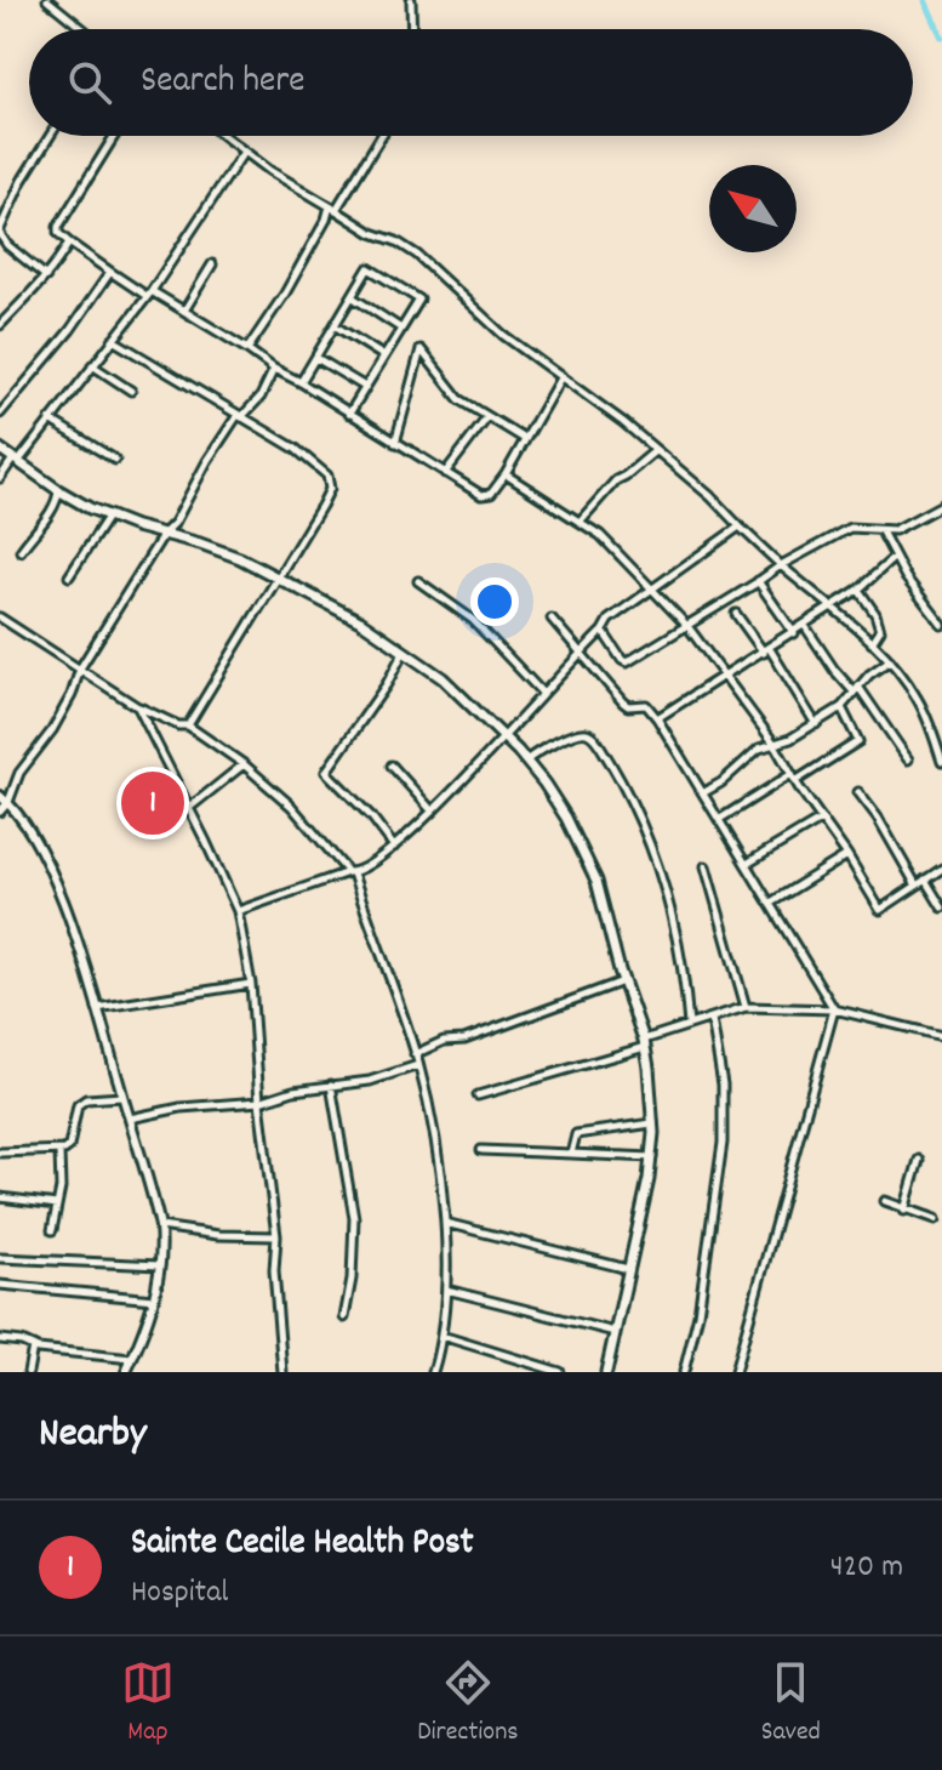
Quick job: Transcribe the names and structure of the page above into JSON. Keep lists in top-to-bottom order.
{
  "north": "top left",
  "page": {
    "search": "Search here",
    "pins": "1",
    "heading": "Nearby",
    "list": [
      {
        "mark": "1",
        "name": "Sainte Cecile Health Post",
        "note": "Hospital",
        "value": "420 m"
      }
    ],
    "nav": ["Map", "Directions", "Saved"]
  }
}
